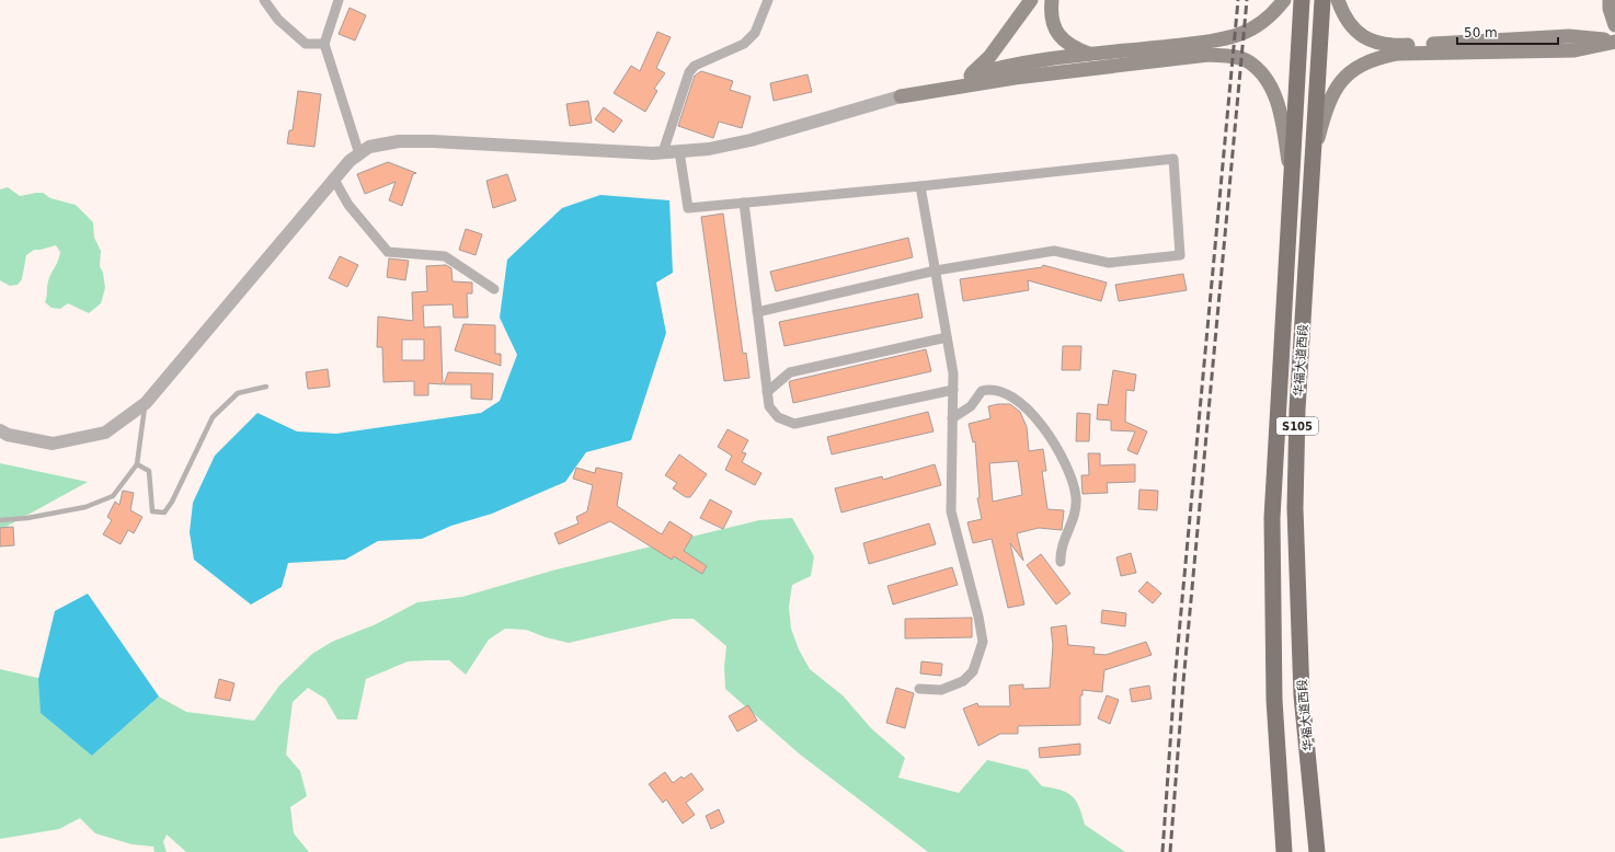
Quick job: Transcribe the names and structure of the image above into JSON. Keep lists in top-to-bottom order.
{
  "streets": {
    "main road": ["华福大道西段", "S105"]
  },
  "scale_bar": "50 m"
}
